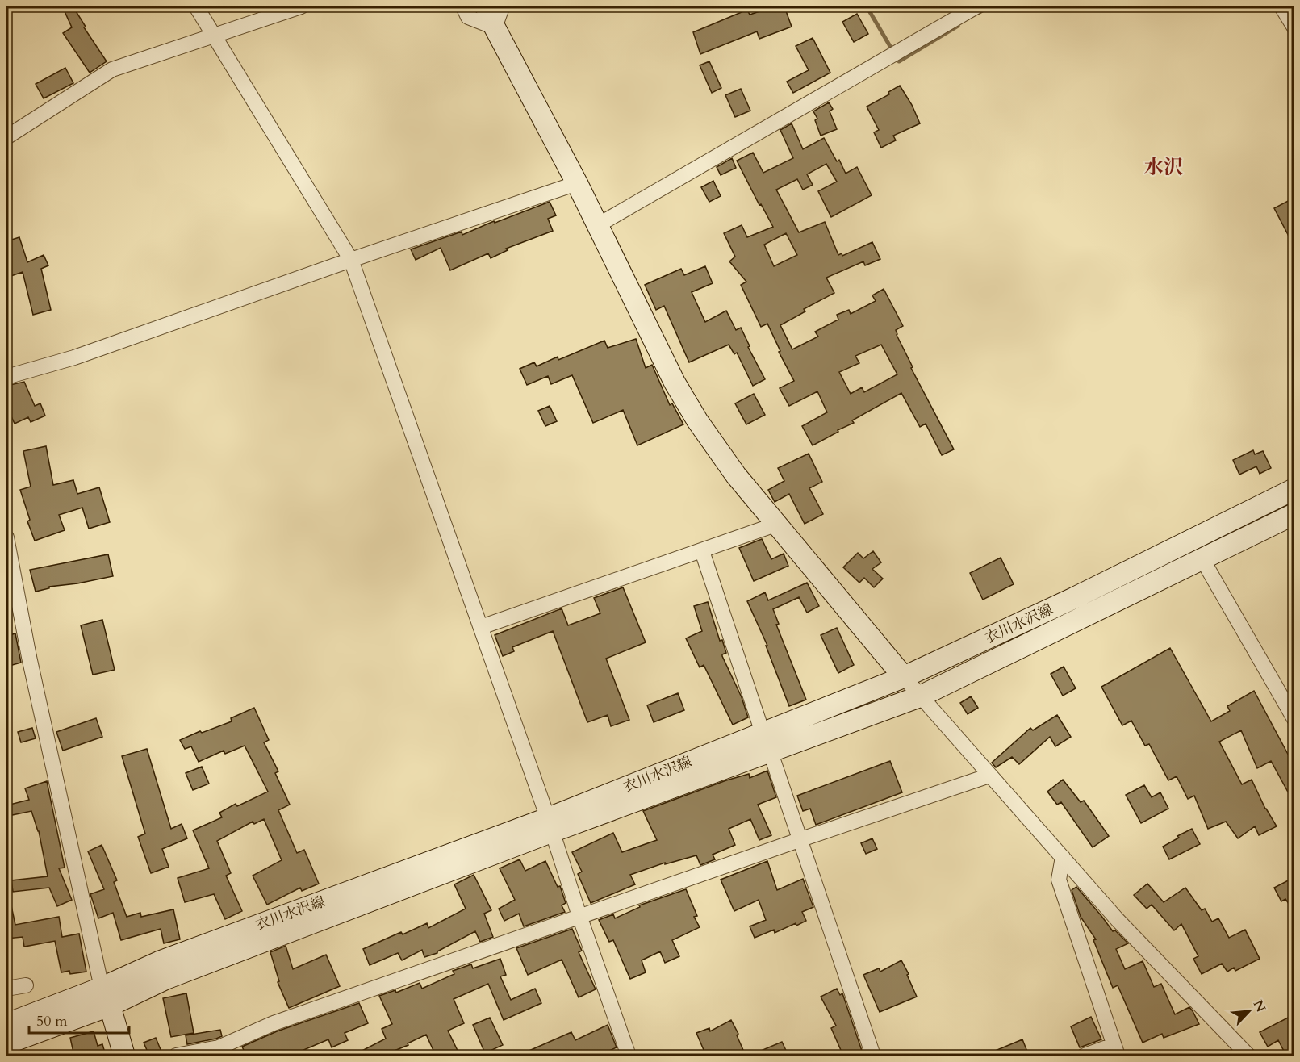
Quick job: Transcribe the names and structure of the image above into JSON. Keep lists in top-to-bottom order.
{
  "streets": {
    "main road": ["衣川水沢線"]
  },
  "districts": ["水沢"],
  "scale_bar": "50 m",
  "north": "top right"
}
